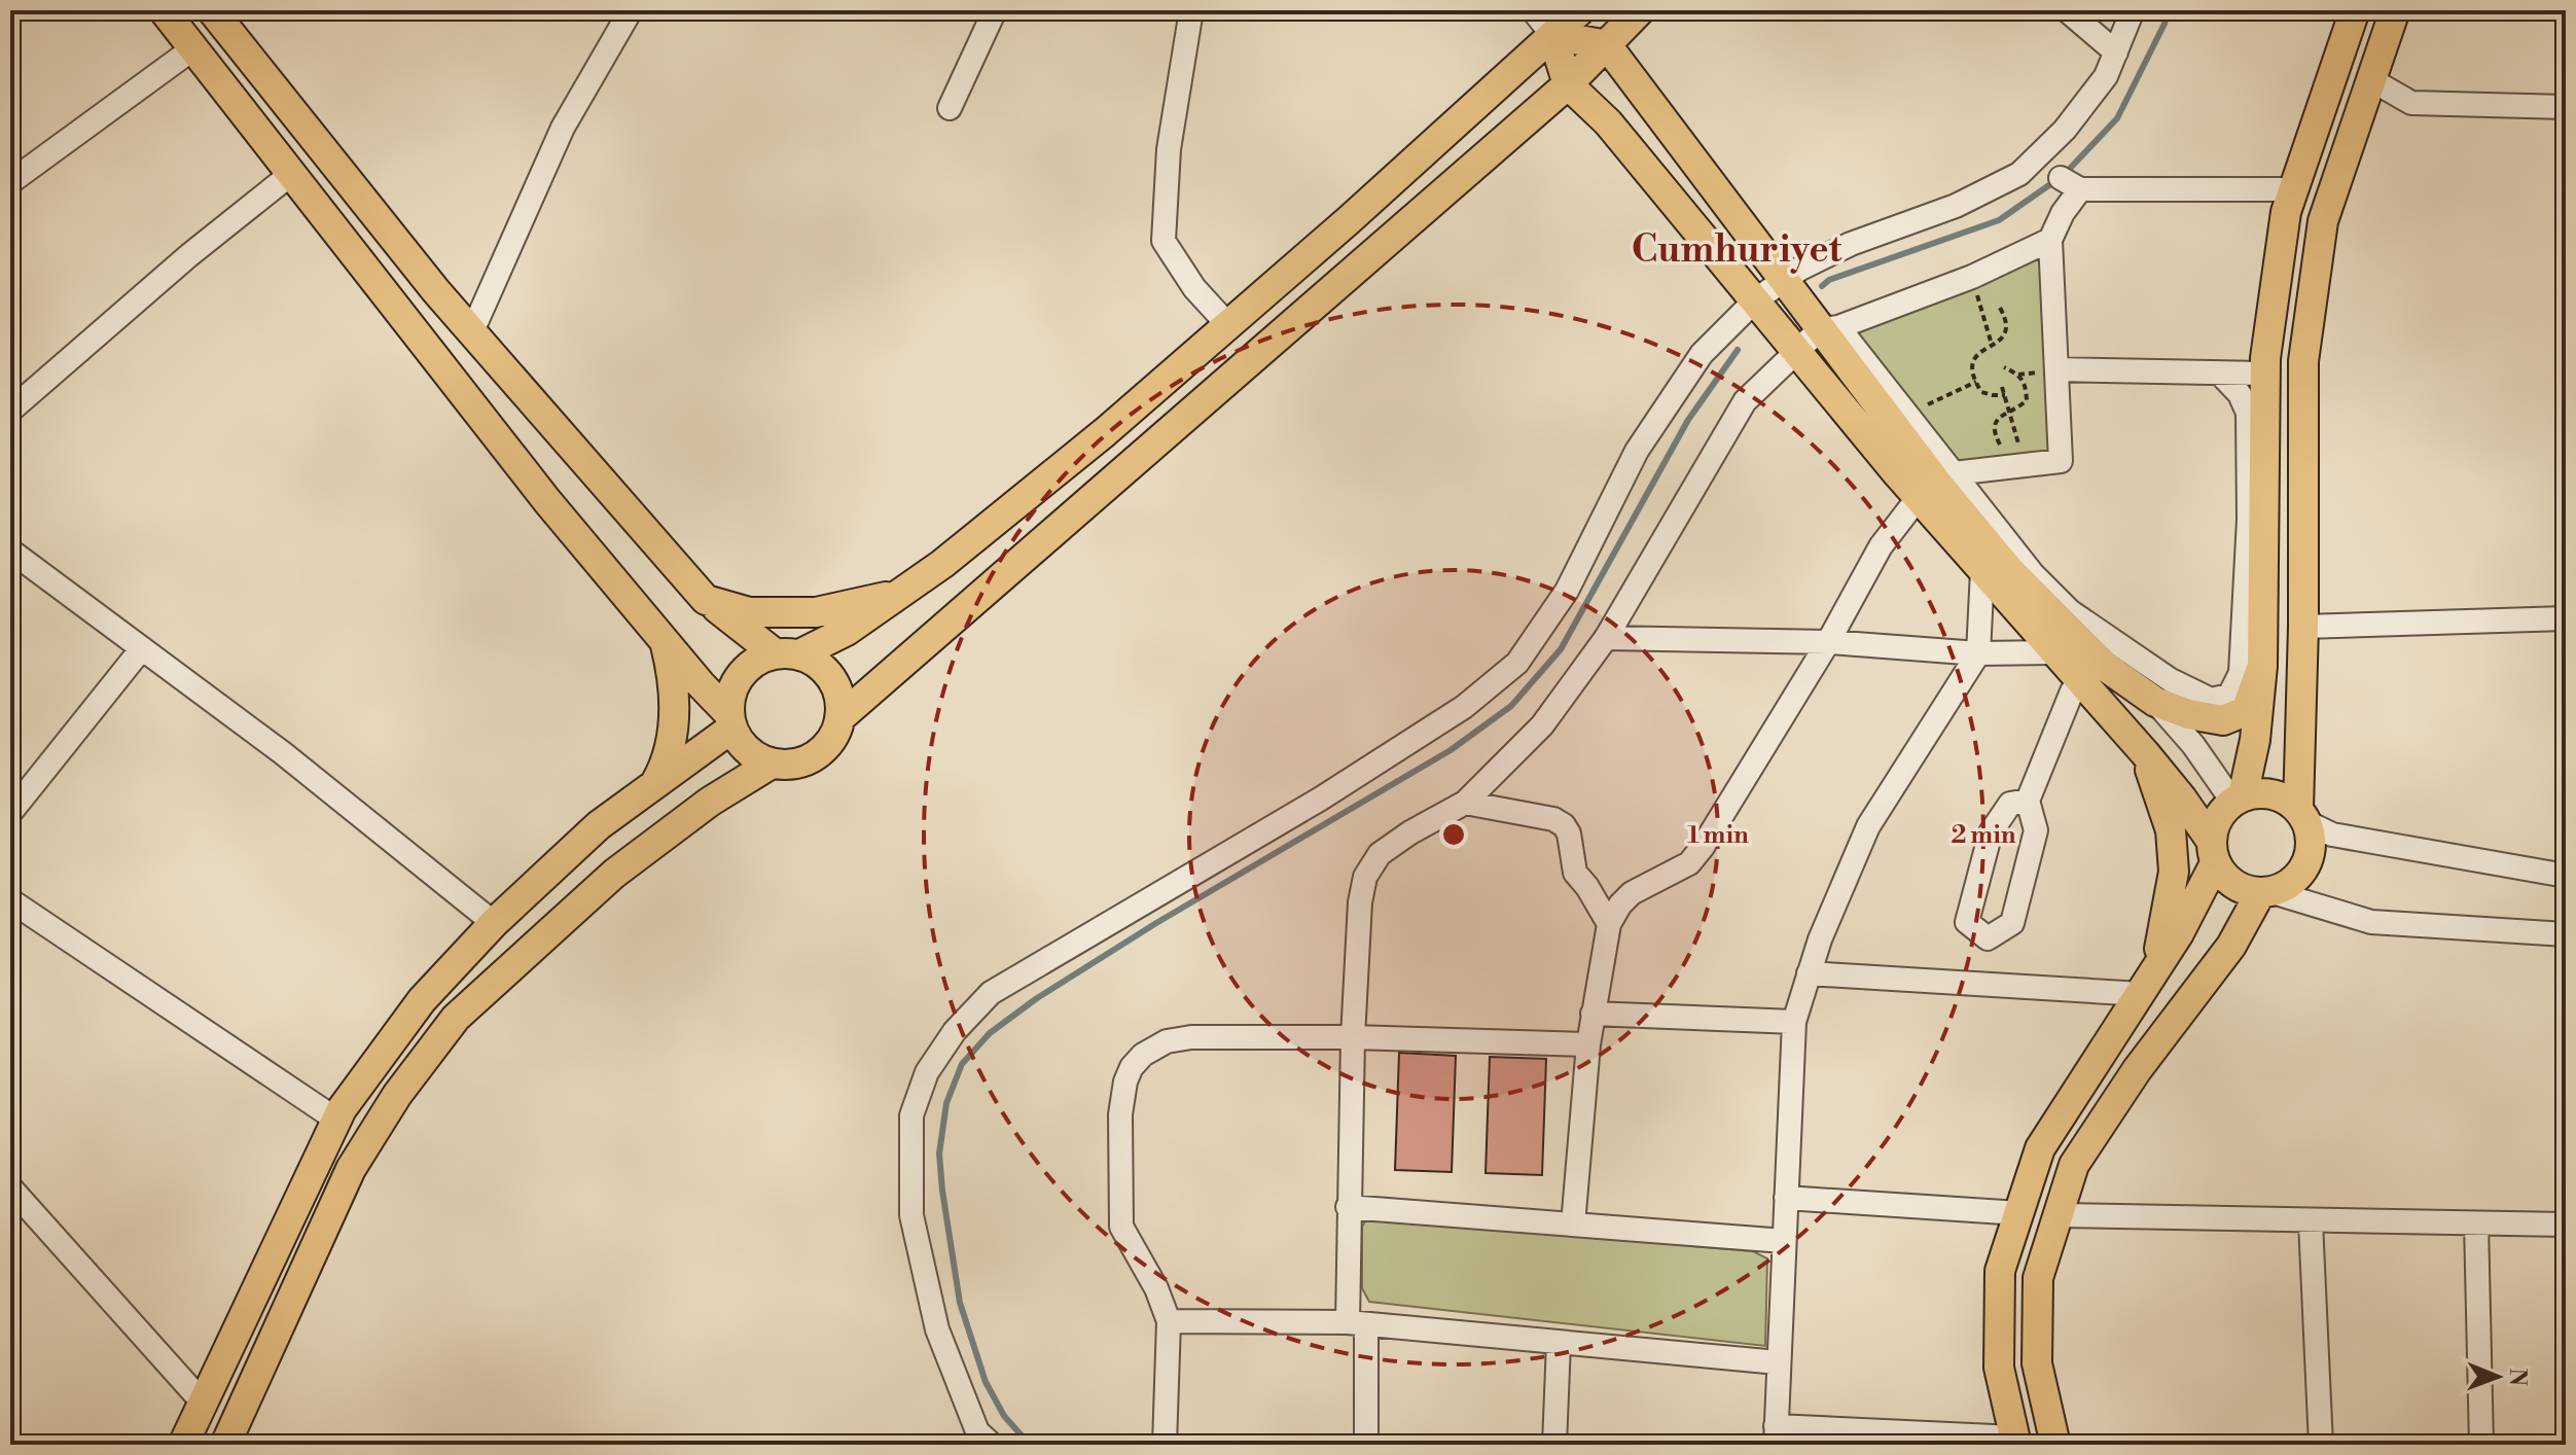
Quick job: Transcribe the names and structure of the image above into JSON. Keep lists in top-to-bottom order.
{
  "districts": ["Cumhuriyet"],
  "north": "right",
  "rings": ["1 min", "2 min"]
}
